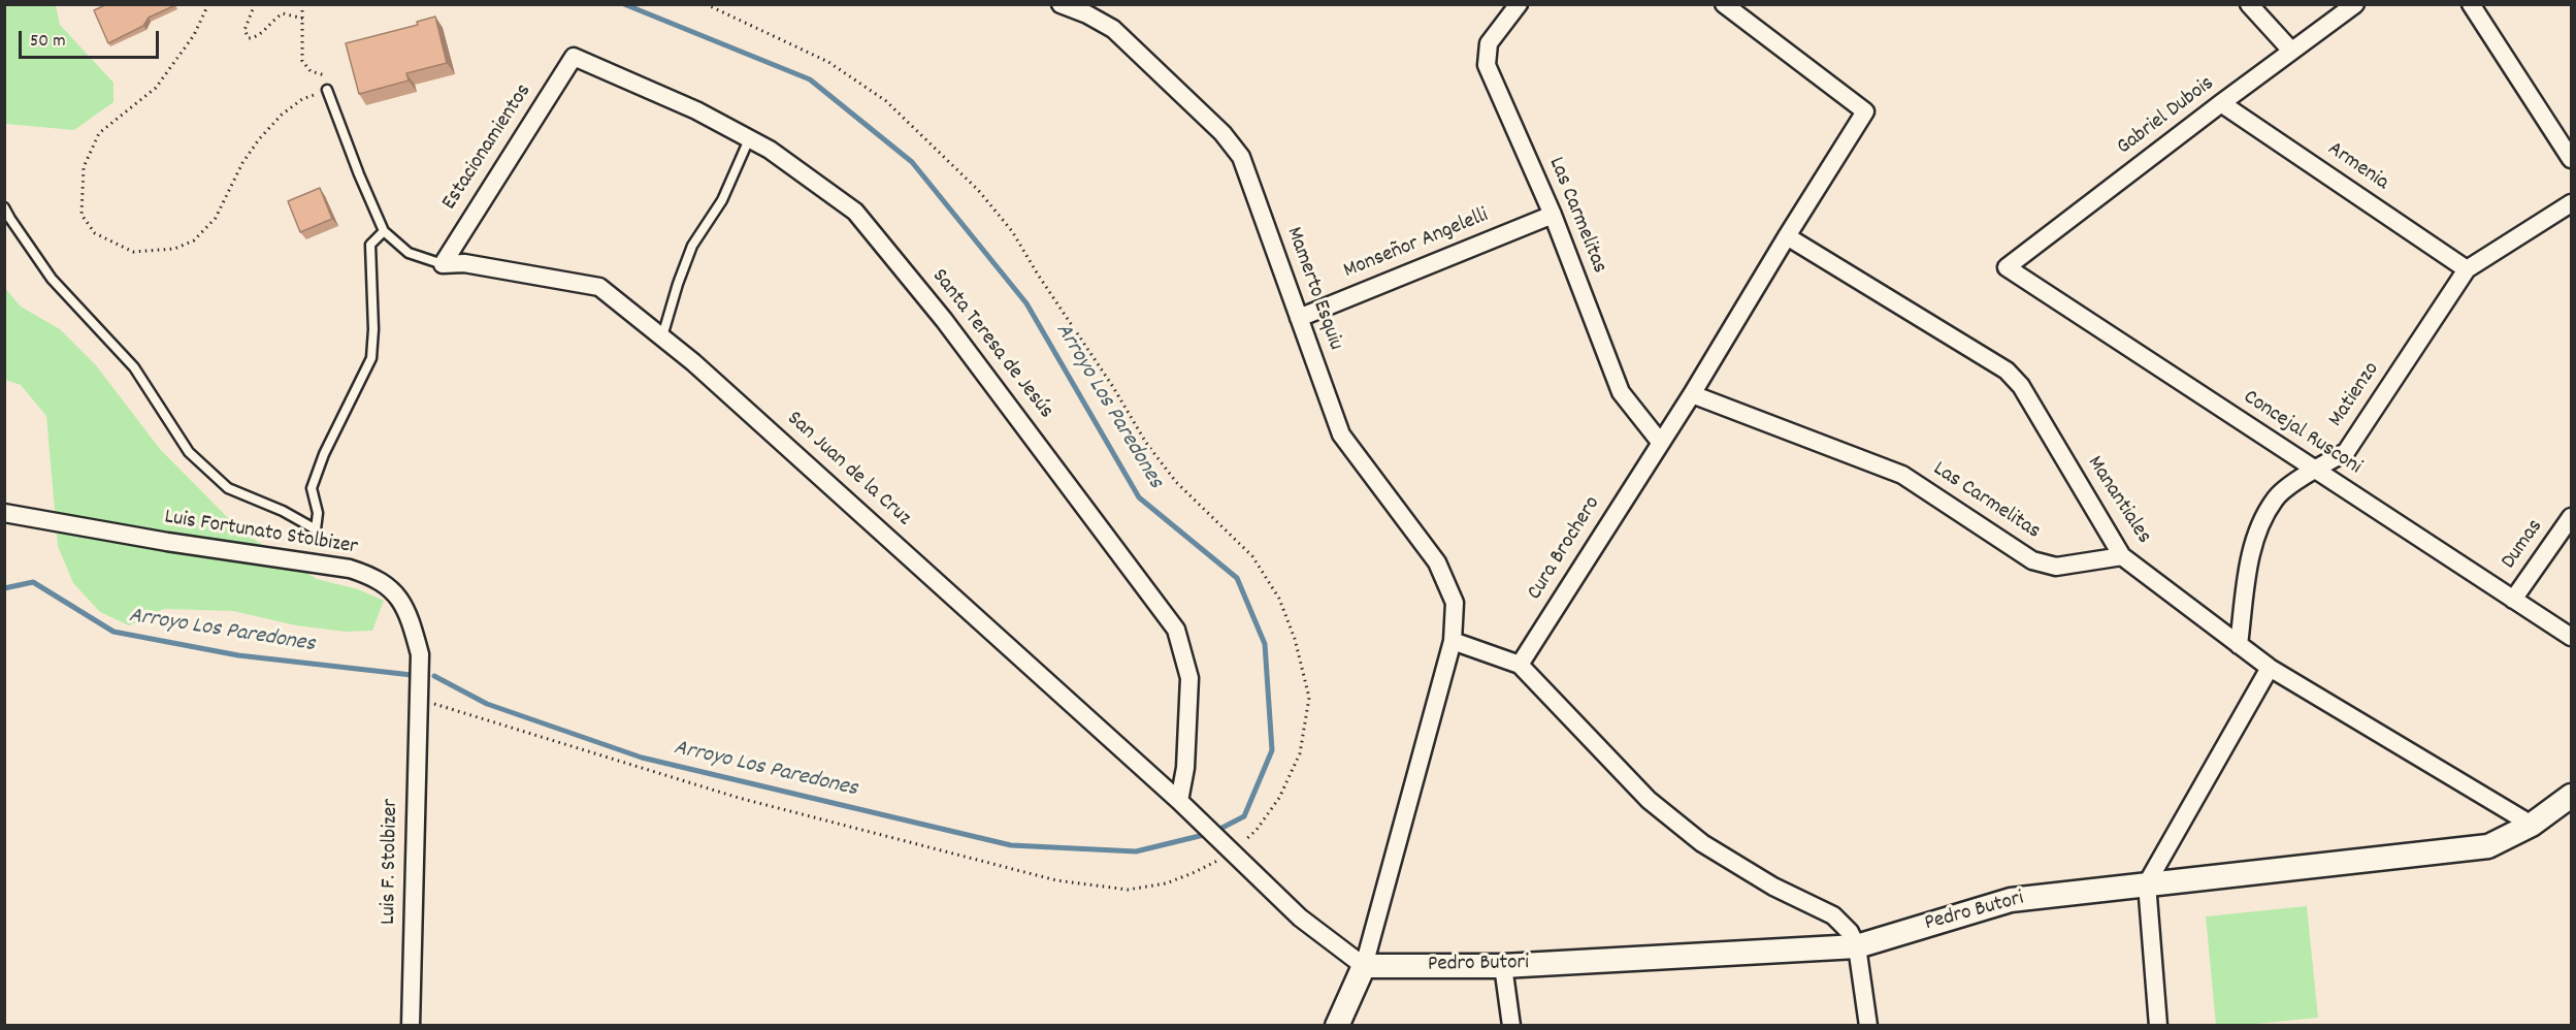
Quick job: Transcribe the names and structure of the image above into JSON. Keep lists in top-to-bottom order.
{
  "streets": {
    "street": [
      "Gabriel Dubois",
      "Estacionamientos",
      "Armenia",
      "Las Carmelitas",
      "Monseñor Angelelli",
      "Mamerto Esquiu",
      "Santa Teresa de Jesús",
      "Matienzo",
      "Concejal Rusconi",
      "San Juan de la Cruz",
      "Manantiales",
      "Luis Fortunato Stolbizer",
      "Dumas",
      "Cura Brochero",
      "Luis F. Stolbizer",
      "Pedro Butori"
    ]
  },
  "crossings": [
    ["Gabriel Dubois", "Armenia"],
    ["Gabriel Dubois", "Concejal Rusconi"],
    ["Estacionamientos", "Santa Teresa de Jesús"],
    ["Estacionamientos", "San Juan de la Cruz"],
    ["Armenia", "Matienzo"],
    ["Las Carmelitas", "Monseñor Angelelli"],
    ["Las Carmelitas", "Manantiales"],
    ["Las Carmelitas", "Cura Brochero"],
    ["Monseñor Angelelli", "Mamerto Esquiu"],
    ["Santa Teresa de Jesús", "San Juan de la Cruz"],
    ["Matienzo", "Concejal Rusconi"],
    ["Matienzo", "Manantiales"],
    ["Concejal Rusconi", "Dumas"],
    ["San Juan de la Cruz", "Pedro Butori"],
    ["Manantiales", "Cura Brochero"],
    ["Manantiales", "Pedro Butori"],
    ["Luis Fortunato Stolbizer", "Luis F. Stolbizer"]
  ],
  "water": ["Arroyo Los Paredones"],
  "scale_bar": "50 m"
}
